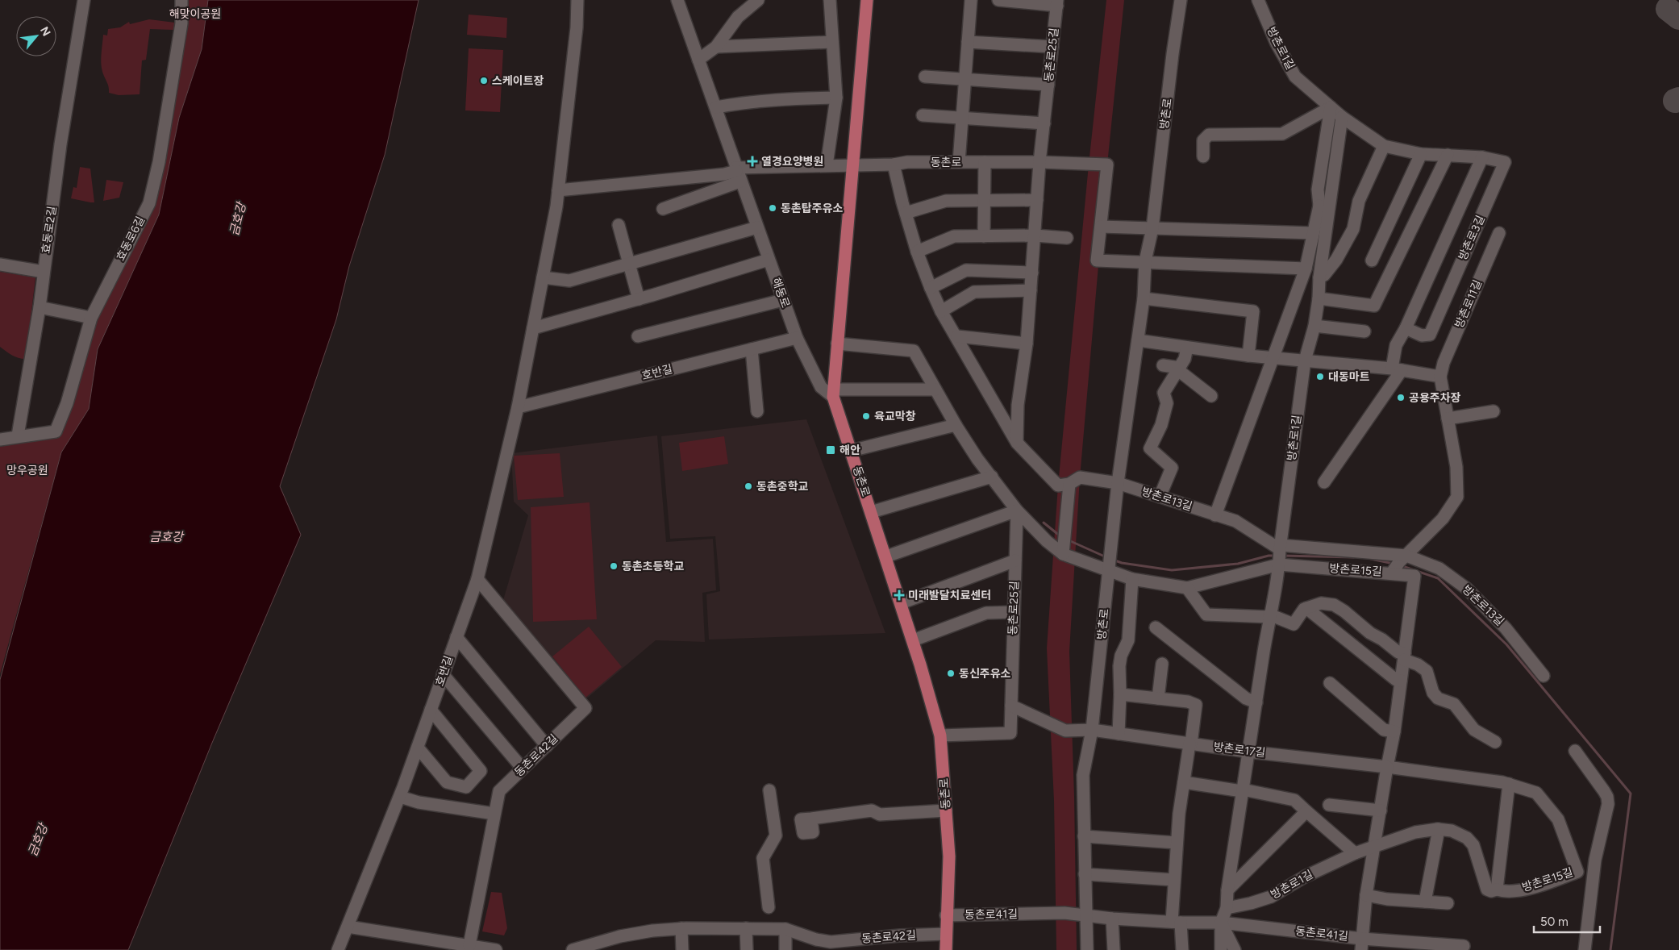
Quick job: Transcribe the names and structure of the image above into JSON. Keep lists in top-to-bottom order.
{
  "streets": {
    "main road": ["동촌로"],
    "street": [
      "방촌로1길",
      "동촌로25길",
      "방촌로",
      "효동로2길",
      "방촌로3길",
      "효동로6길",
      "해동로",
      "방촌로11길",
      "호반길",
      "방촌로13길",
      "방촌로15길",
      "방촌로17길",
      "동촌로42길",
      "동촌로41길"
    ]
  },
  "crossings": [
    ["방촌로1길", "방촌로3길"],
    ["방촌로1길", "방촌로13길"],
    ["방촌로1길", "방촌로15길"],
    ["동촌로25길", "동촌로"],
    ["동촌로25길", "방촌로15길"],
    ["방촌로", "방촌로13길"],
    ["방촌로", "방촌로15길"],
    ["방촌로", "방촌로17길"],
    ["방촌로", "동촌로41길"],
    ["동촌로", "해동로"],
    ["동촌로", "방촌로15길"],
    ["동촌로", "동촌로42길"],
    ["동촌로", "동촌로41길"],
    ["해동로", "호반길"],
    ["방촌로11길", "방촌로13길"],
    ["호반길", "동촌로42길"],
    ["방촌로15길", "방촌로17길"],
    ["방촌로15길", "동촌로41길"]
  ],
  "water": ["금호강"],
  "parks": ["해맞이공원", "망우공원"],
  "places": {
    "other": [
      "스케이트장",
      "동촌탑주유소",
      "대동마트",
      "공용주차장",
      "육교막창",
      "동촌중학교",
      "동촌초등학교",
      "동신주유소"
    ],
    "health": ["열경요양병원", "미래발달치료센터"],
    "transit": ["해안"]
  },
  "scale_bar": "50 m",
  "north": "top right"
}
